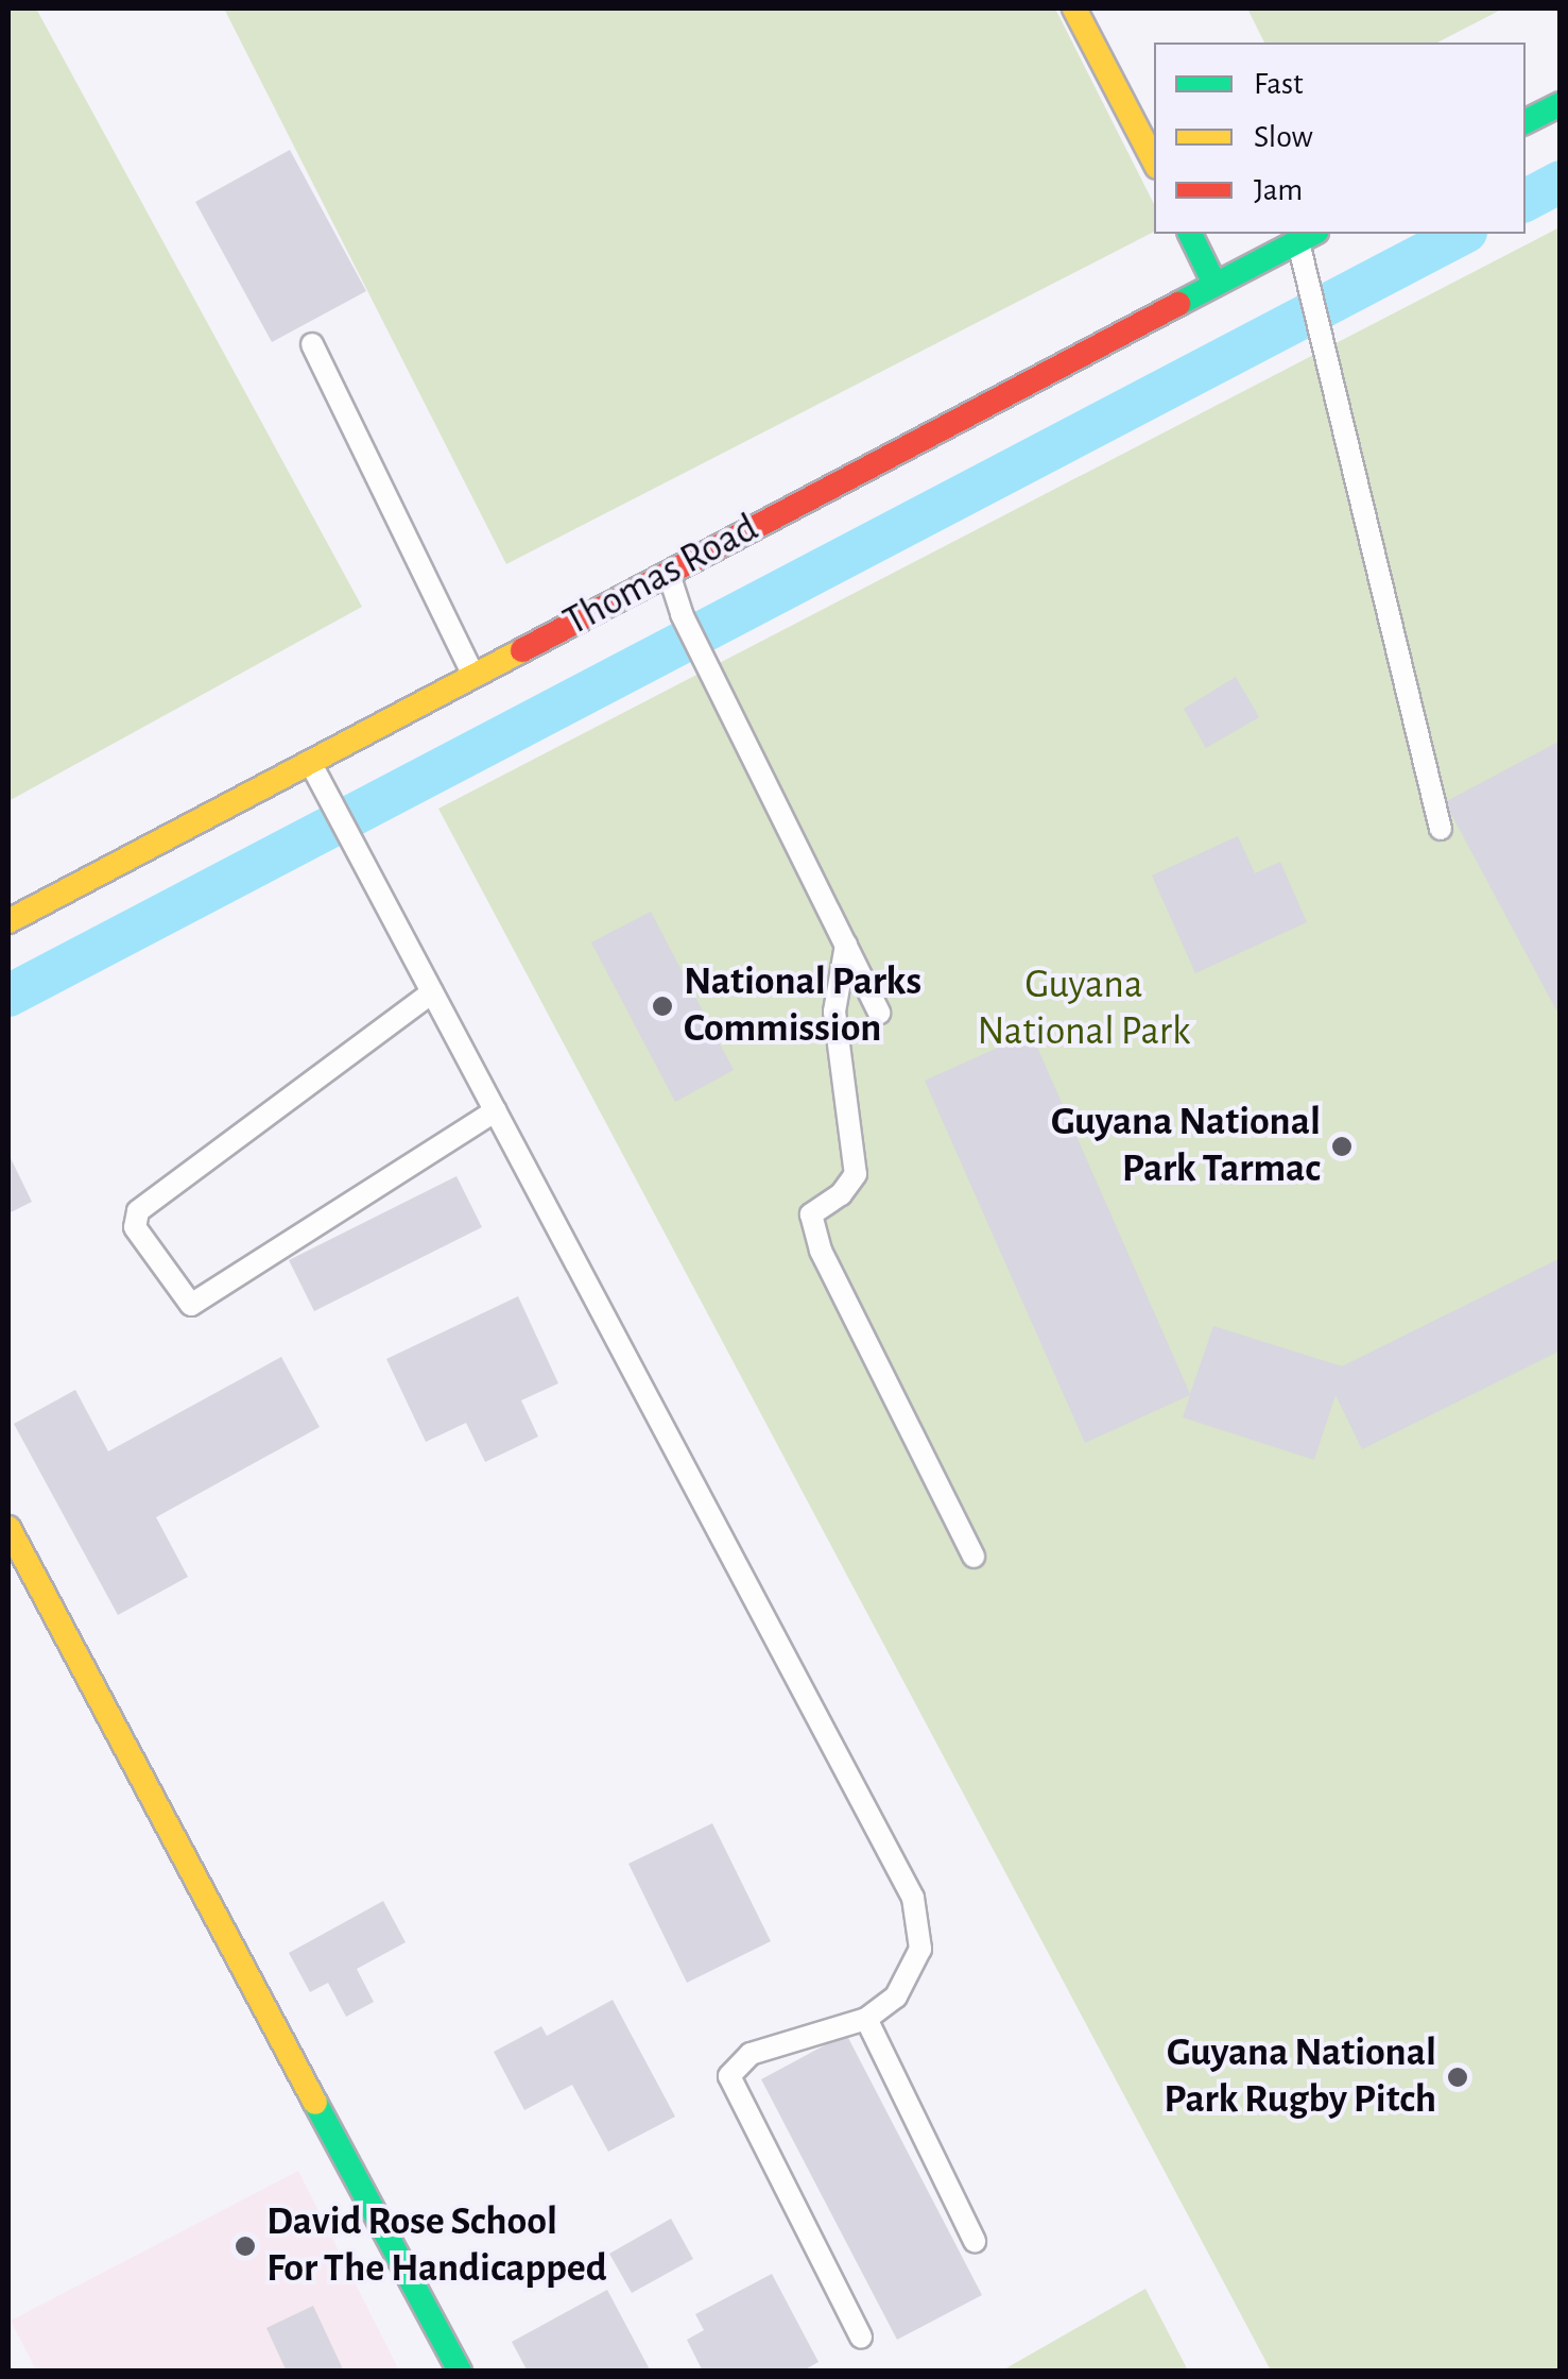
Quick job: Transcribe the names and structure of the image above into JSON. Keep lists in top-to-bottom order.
{
  "streets": {
    "street": ["Thomas Road"]
  },
  "parks": ["Guyana National Park"],
  "places": [
    "National Parks Commission",
    "Guyana National Park Tarmac",
    "Guyana National Park Rugby Pitch",
    "David Rose School For The Handicapped"
  ],
  "legend": ["Fast", "Slow", "Jam"]
}
